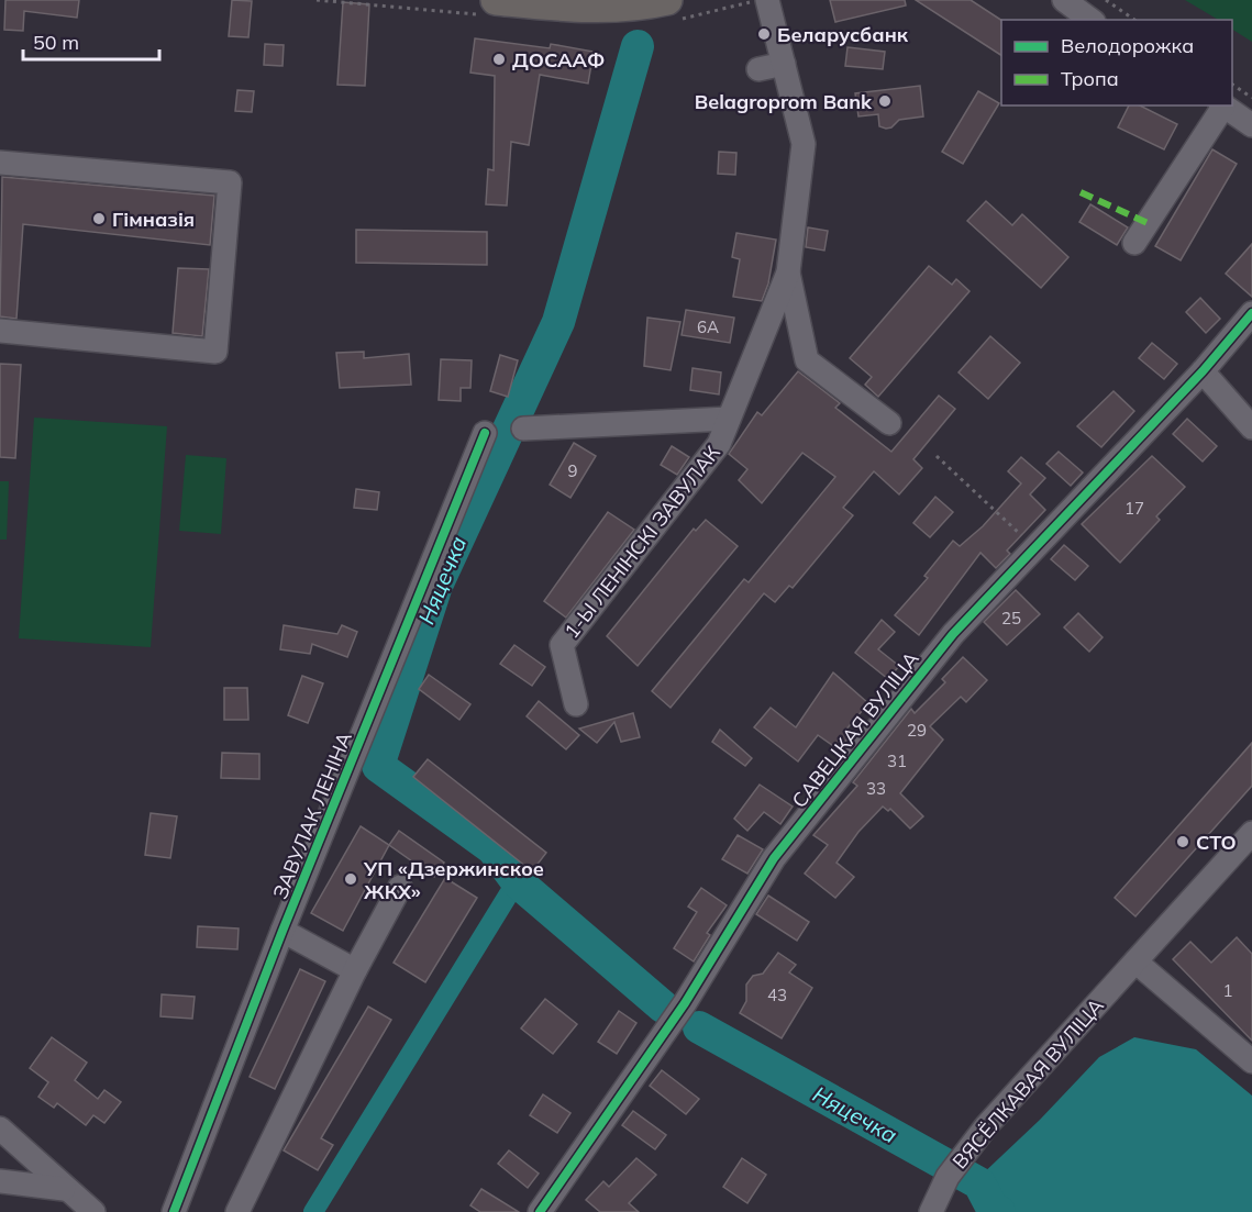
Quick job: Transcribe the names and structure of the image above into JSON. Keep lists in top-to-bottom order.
{
  "streets": {
    "street": [
      "1-Ы ЛЕНІНСКІ ЗАВУЛАК",
      "САВЕЦКАЯ ВУЛІЦА",
      "ЗАВУЛАК ЛЕНІНА",
      "ВЯСЁЛКАВАЯ ВУЛІЦА"
    ]
  },
  "water": ["Няцечка"],
  "places": [
    "Беларусбанк",
    "ДОСААФ",
    "Belagroprom Bank",
    "Гімназія",
    "СТО",
    "УП «Дзержинское ЖКХ»"
  ],
  "house_numbers": [
    "6А",
    "9",
    "17",
    "25",
    "29",
    "31",
    "33",
    "1",
    "43"
  ],
  "legend": ["Велодорожка", "Тропа"],
  "scale_bar": "50 m"
}
